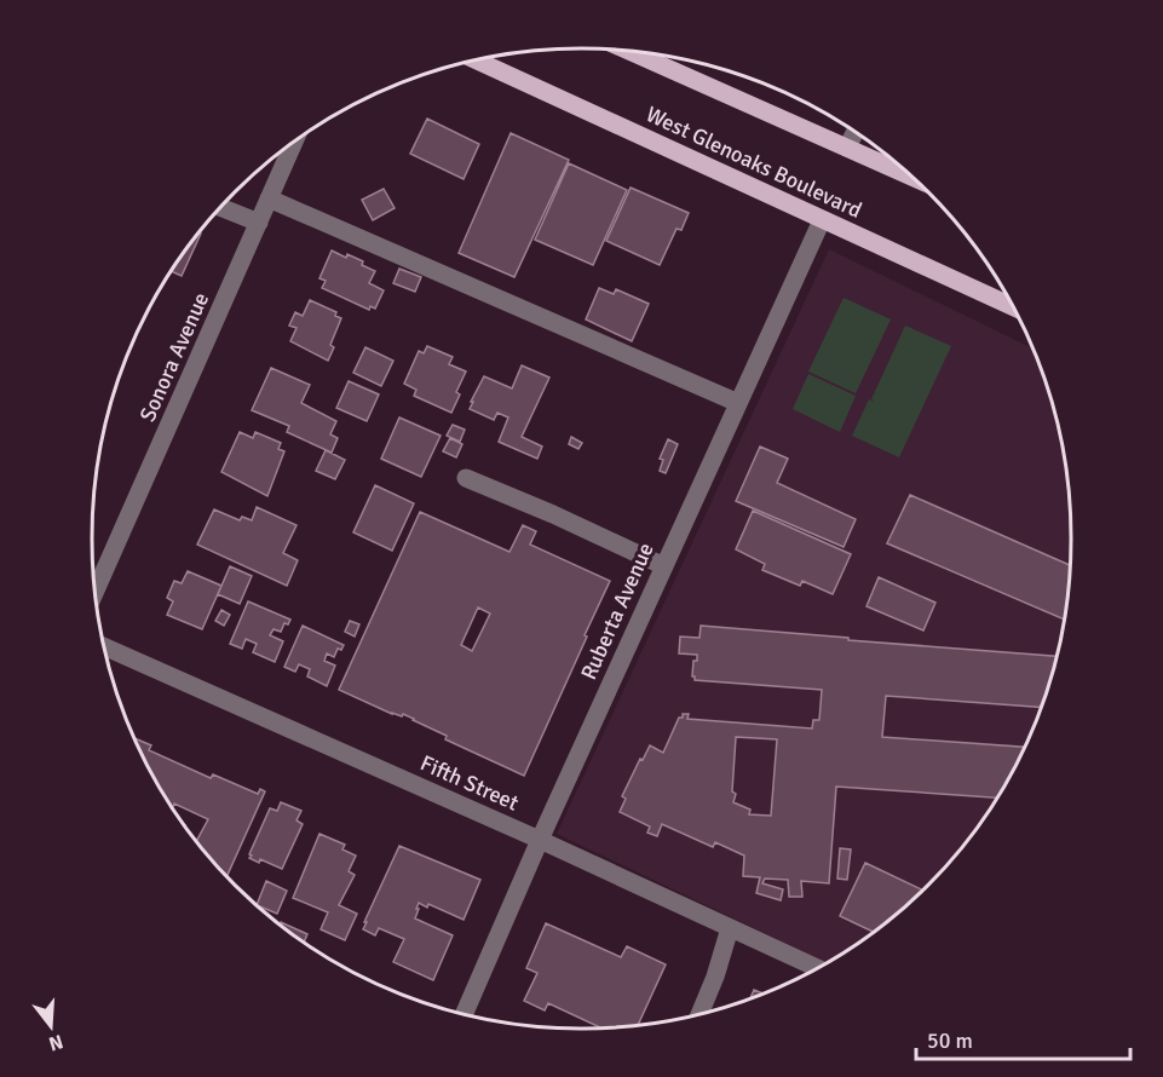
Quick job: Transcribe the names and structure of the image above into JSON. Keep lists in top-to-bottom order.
{
  "streets": {
    "main road": ["West Glenoaks Boulevard"],
    "street": ["Sonora Avenue", "Ruberta Avenue", "Fifth Street"]
  },
  "crossings": [
    ["West Glenoaks Boulevard", "Ruberta Avenue"],
    ["Ruberta Avenue", "Fifth Street"]
  ],
  "scale_bar": "50 m",
  "north": "bottom"
}
